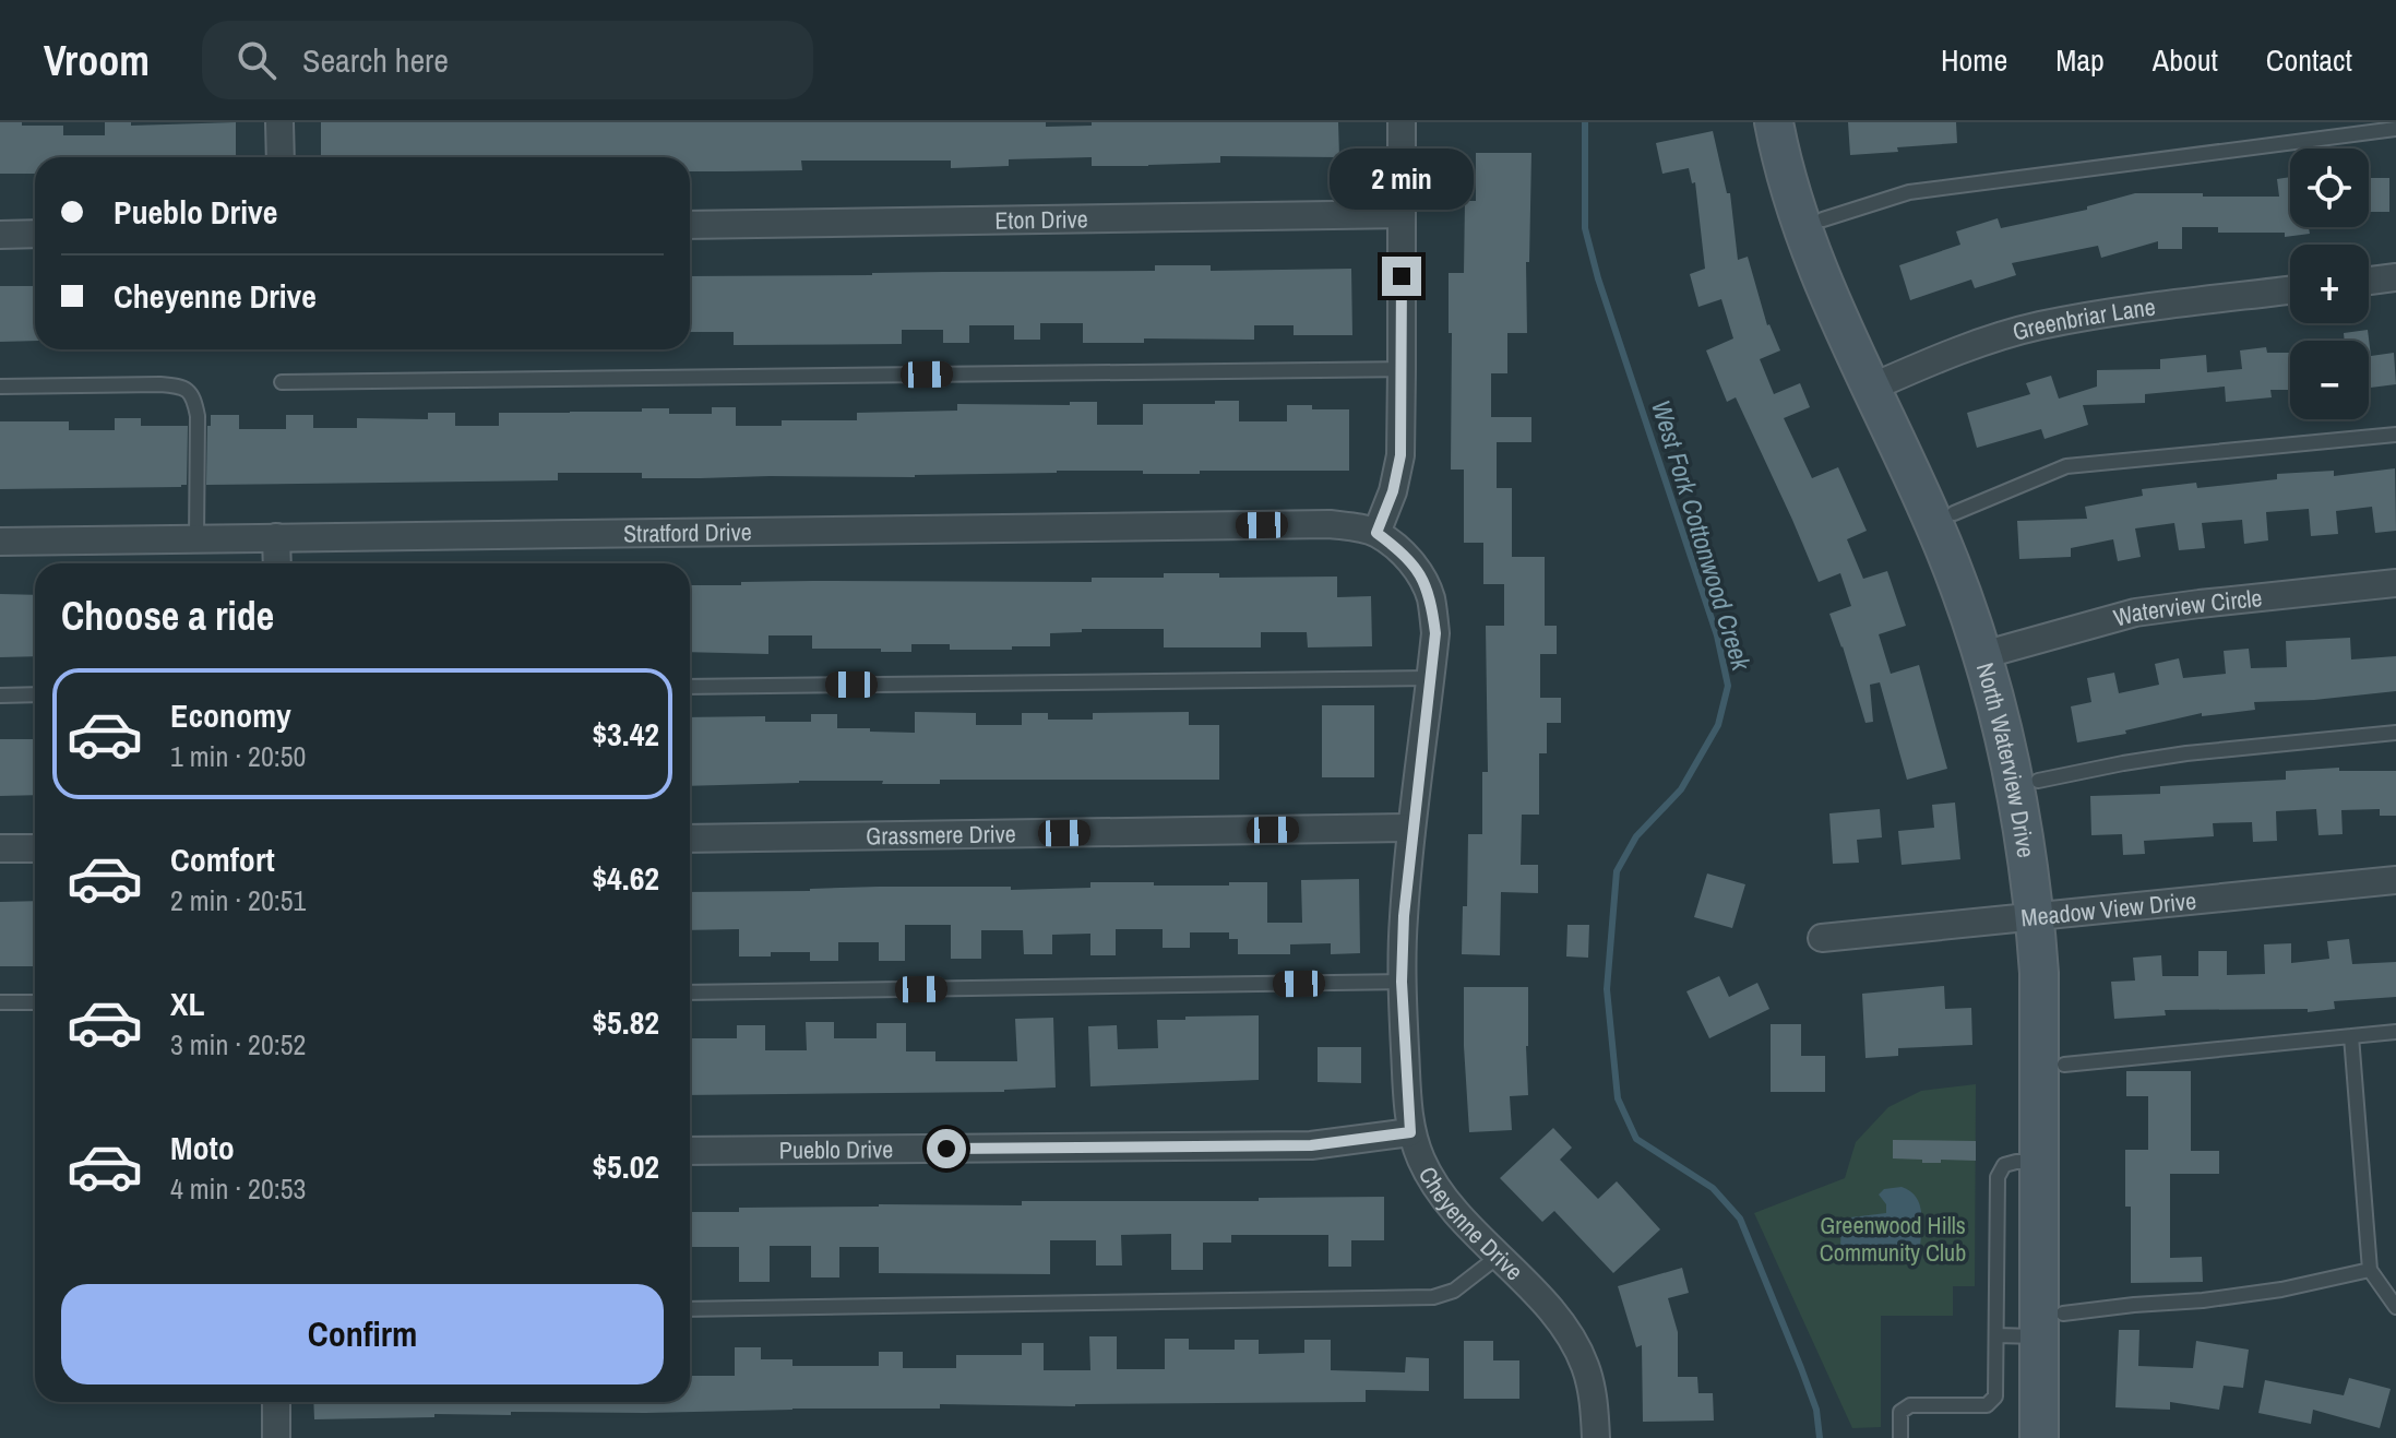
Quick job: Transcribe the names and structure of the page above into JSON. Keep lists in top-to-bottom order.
{
  "streets": {
    "street": [
      "Eton Drive",
      "Greenbriar Lane",
      "Stratford Drive",
      "Waterview Circle",
      "North Waterview Drive",
      "Grassmere Drive",
      "Meadow View Drive",
      "Pueblo Drive",
      "Cheyenne Drive"
    ]
  },
  "crossings": [
    ["Greenbriar Lane", "North Waterview Drive"],
    ["Stratford Drive", "Cheyenne Drive"],
    ["Waterview Circle", "North Waterview Drive"],
    ["North Waterview Drive", "Meadow View Drive"],
    ["Grassmere Drive", "Cheyenne Drive"],
    ["Pueblo Drive", "Cheyenne Drive"]
  ],
  "water": ["West Fork Cottonwood Creek"],
  "parks": ["Greenwood Hills Community Club"],
  "page": {
    "header": "Vroom",
    "search": "Search here",
    "nav": [
      "Home",
      "Map",
      "About",
      "Contact"
    ],
    "map_buttons": ["+", "−"],
    "bubble": "2 min",
    "banner": ["Pueblo Drive", "Cheyenne Drive"],
    "heading": "Choose a ride",
    "list": [
      {
        "name": "Economy",
        "note": "1 min · 20:50",
        "value": "$3.42"
      },
      {
        "name": "Comfort",
        "note": "2 min · 20:51",
        "value": "$4.62"
      },
      {
        "name": "XL",
        "note": "3 min · 20:52",
        "value": "$5.82"
      },
      {
        "name": "Moto",
        "note": "4 min · 20:53",
        "value": "$5.02"
      }
    ],
    "buttons": "Confirm"
  }
}
